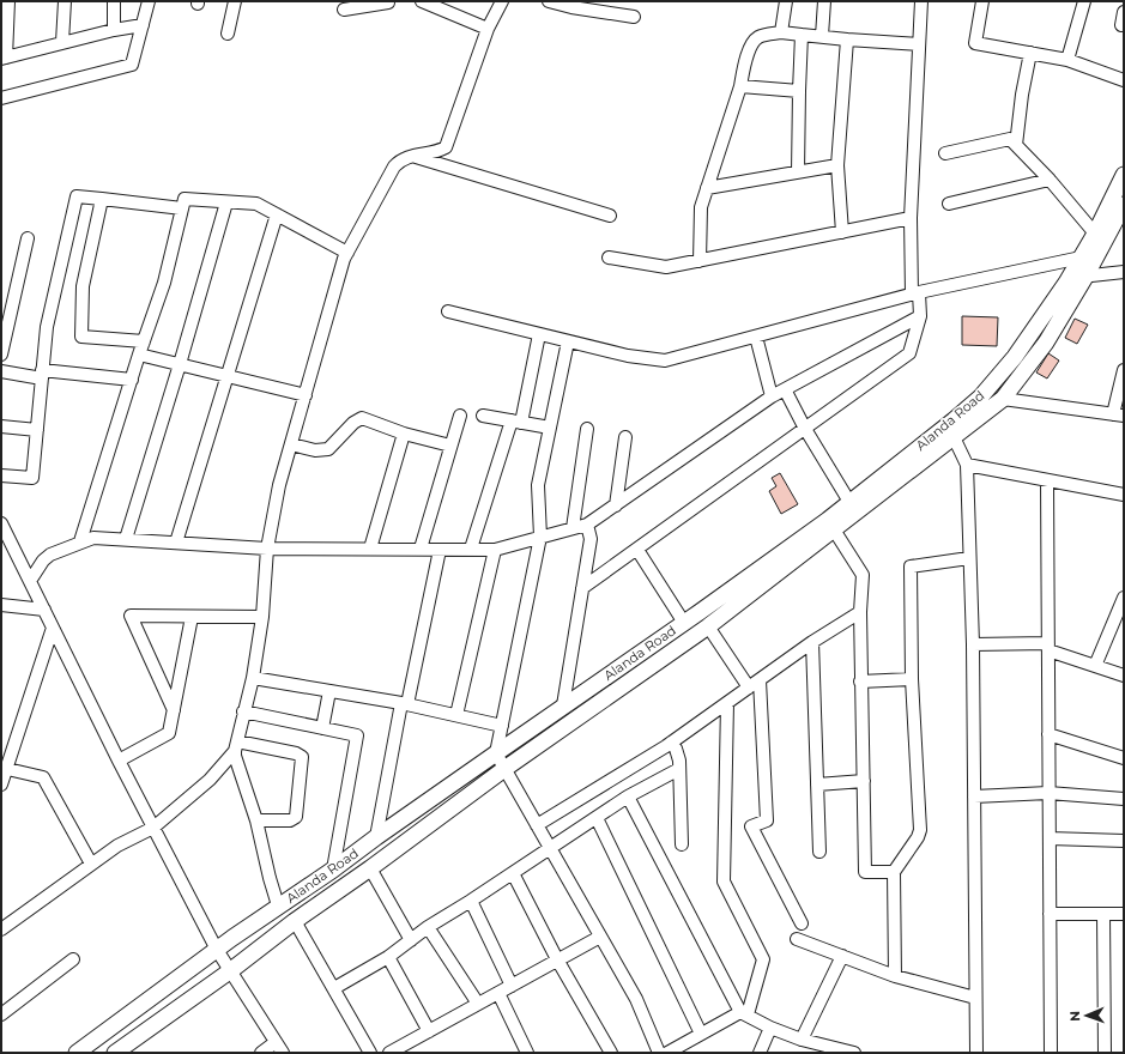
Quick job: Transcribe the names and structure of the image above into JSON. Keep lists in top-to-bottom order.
{
  "streets": {
    "main road": ["Alanda Road"]
  },
  "north": "left"
}
